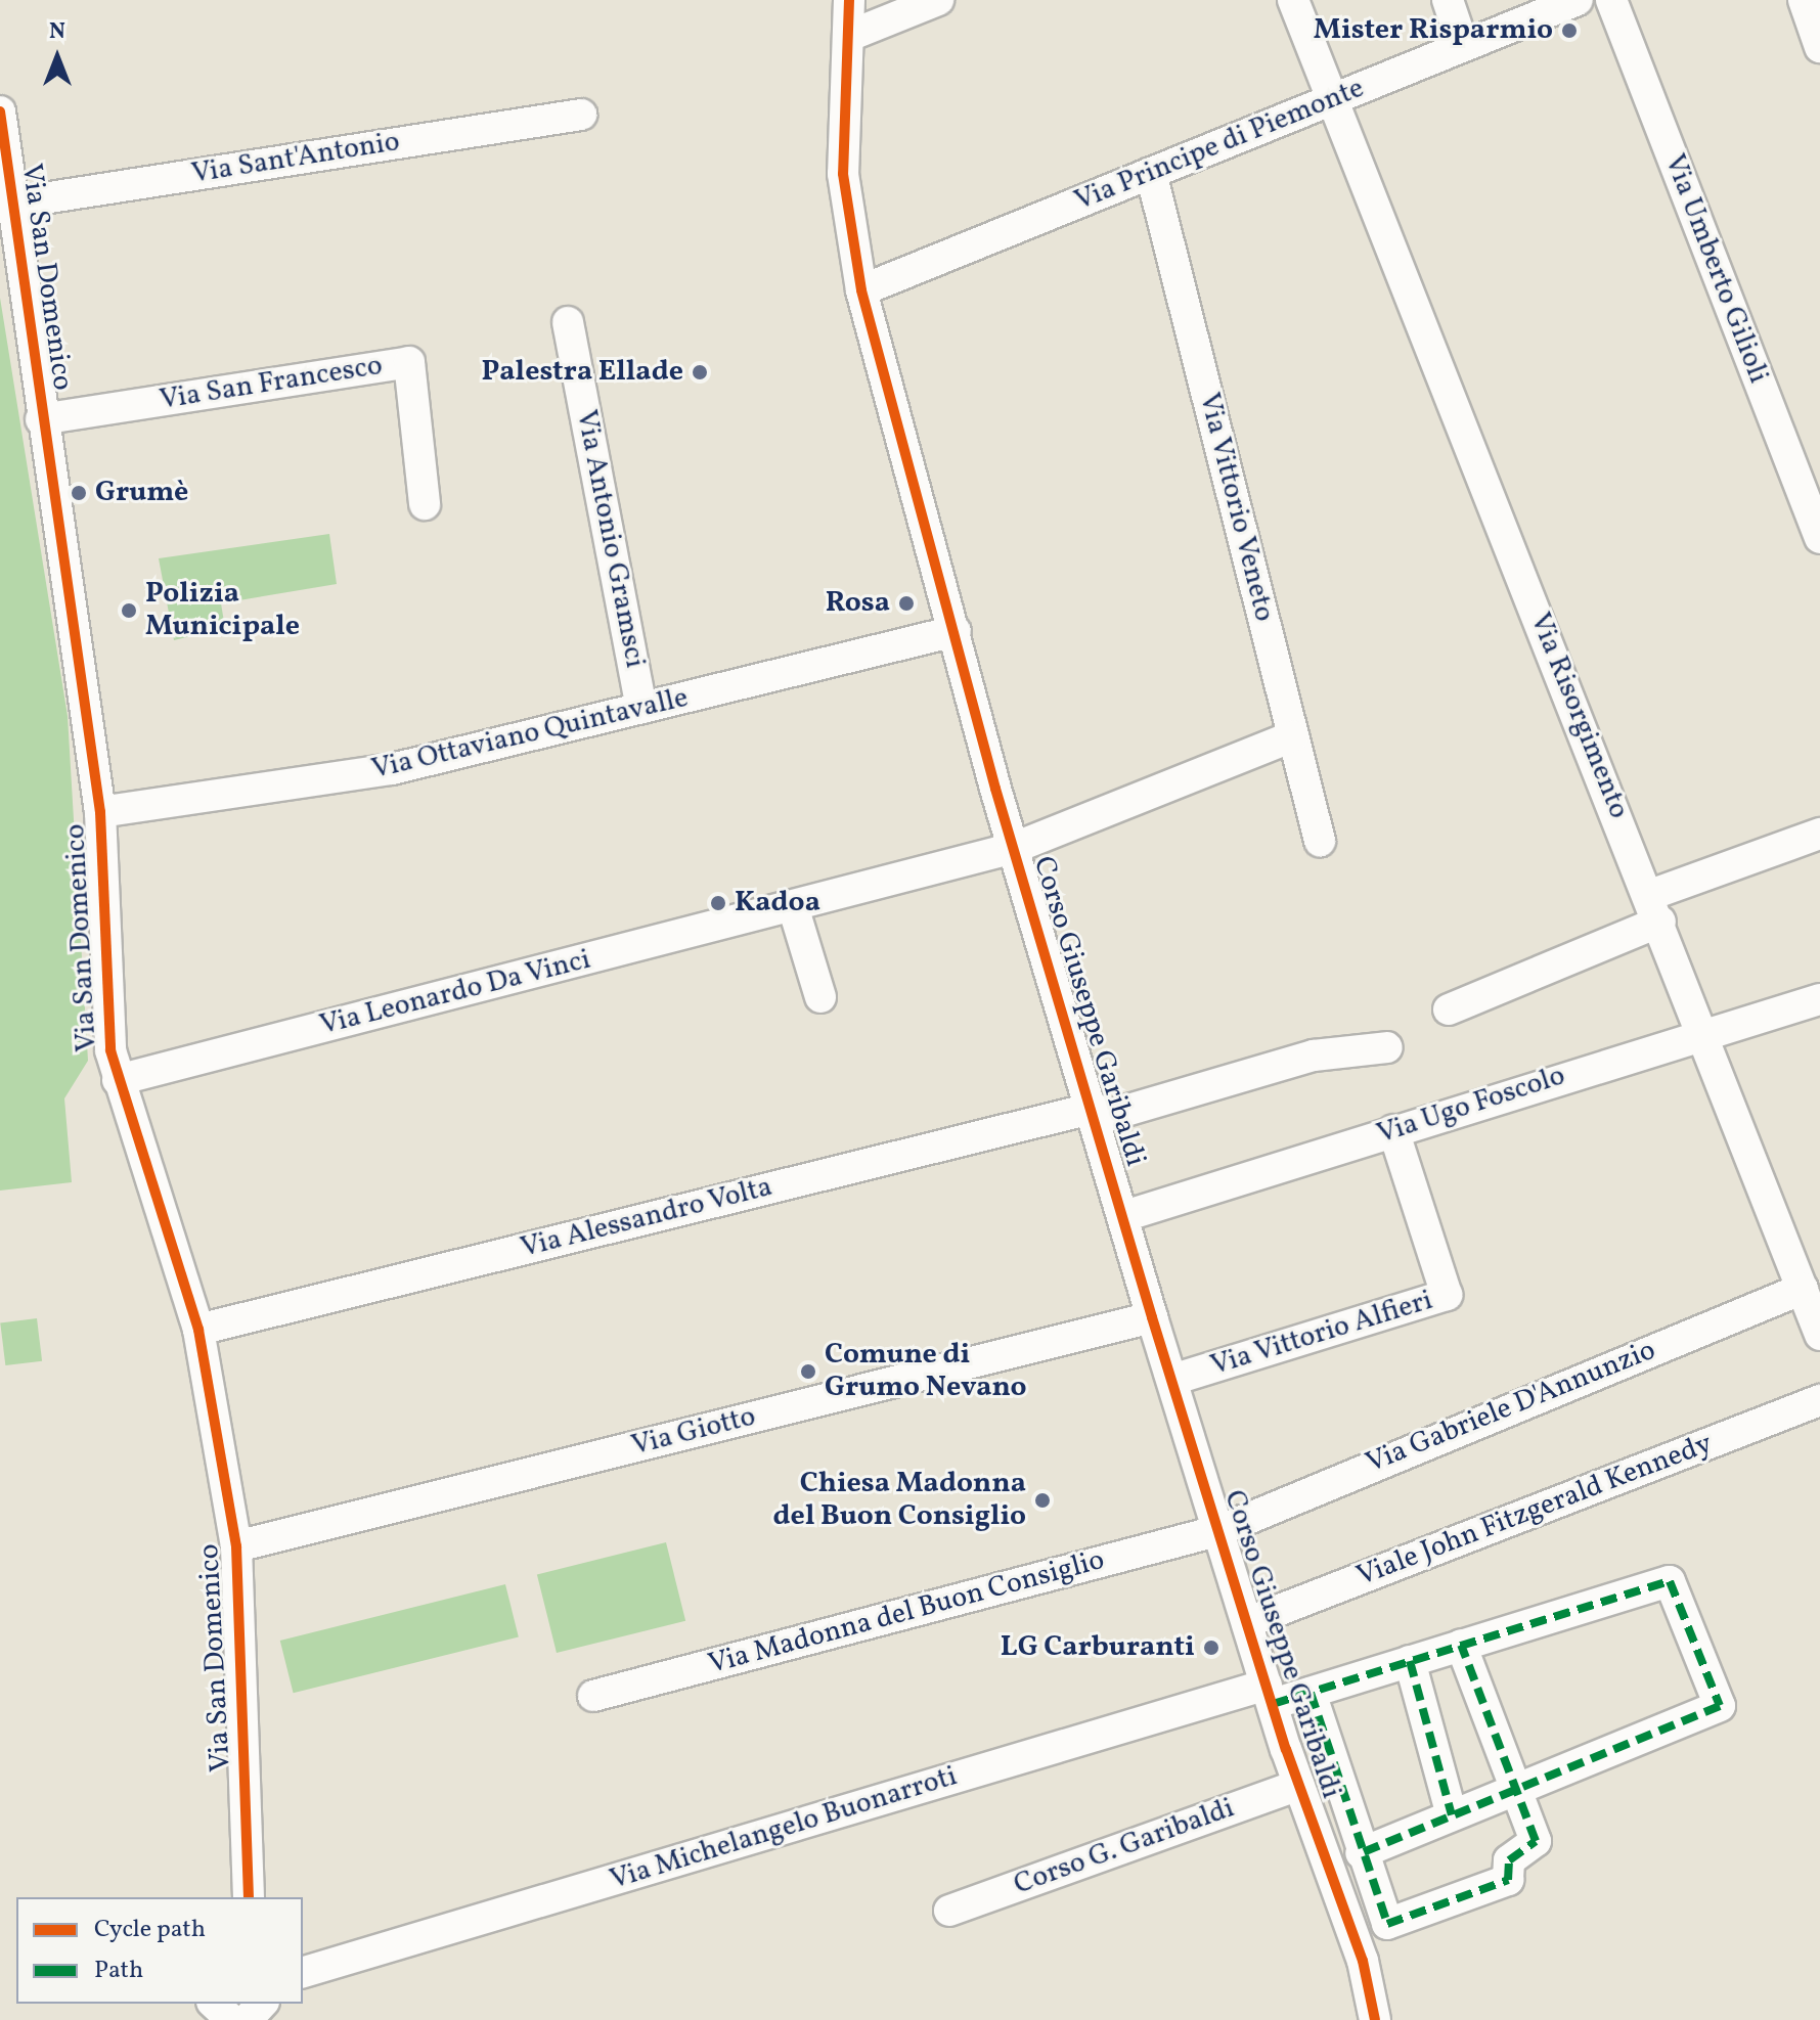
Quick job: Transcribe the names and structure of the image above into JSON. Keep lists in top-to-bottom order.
{
  "streets": {
    "street": [
      "Via Principe di Piemonte",
      "Via Sant'Antonio",
      "Via Umberto Gilioli",
      "Via San Domenico",
      "Via San Francesco",
      "Via Vittorio Veneto",
      "Via Antonio Gramsci",
      "Via Risorgimento",
      "Via Ottaviano Quintavalle",
      "Via Leonardo Da Vinci",
      "Corso Giuseppe Garibaldi",
      "Via Ugo Foscolo",
      "Via Alessandro Volta",
      "Via Vittorio Alfieri",
      "Via Gabriele D'Annunzio",
      "Via Giotto",
      "Viale John Fitzgerald Kennedy",
      "Via Madonna del Buon Consiglio",
      "Via Michelangelo Buonarroti",
      "Corso G. Garibaldi"
    ]
  },
  "crossings": [
    ["Via Principe di Piemonte", "Via Vittorio Veneto"],
    ["Via Principe di Piemonte", "Via Risorgimento"],
    ["Via Principe di Piemonte", "Corso Giuseppe Garibaldi"],
    ["Via Sant'Antonio", "Via San Domenico"],
    ["Via San Domenico", "Via San Francesco"],
    ["Via San Domenico", "Via Ottaviano Quintavalle"],
    ["Via San Domenico", "Via Leonardo Da Vinci"],
    ["Via San Domenico", "Via Alessandro Volta"],
    ["Via San Domenico", "Via Giotto"],
    ["Via Vittorio Veneto", "Via Leonardo Da Vinci"],
    ["Via Antonio Gramsci", "Via Ottaviano Quintavalle"],
    ["Via Risorgimento", "Via Ugo Foscolo"],
    ["Via Risorgimento", "Via Gabriele D'Annunzio"],
    ["Via Ottaviano Quintavalle", "Corso Giuseppe Garibaldi"],
    ["Via Leonardo Da Vinci", "Corso Giuseppe Garibaldi"],
    ["Corso Giuseppe Garibaldi", "Via Ugo Foscolo"],
    ["Corso Giuseppe Garibaldi", "Via Alessandro Volta"],
    ["Corso Giuseppe Garibaldi", "Via Vittorio Alfieri"],
    ["Corso Giuseppe Garibaldi", "Via Gabriele D'Annunzio"],
    ["Corso Giuseppe Garibaldi", "Via Giotto"],
    ["Corso Giuseppe Garibaldi", "Viale John Fitzgerald Kennedy"],
    ["Corso Giuseppe Garibaldi", "Via Madonna del Buon Consiglio"],
    ["Corso Giuseppe Garibaldi", "Via Michelangelo Buonarroti"],
    ["Corso Giuseppe Garibaldi", "Corso G. Garibaldi"],
    ["Via Ugo Foscolo", "Via Vittorio Alfieri"],
    ["Via Gabriele D'Annunzio", "Via Madonna del Buon Consiglio"]
  ],
  "places": [
    "Mister Risparmio",
    "Palestra Ellade",
    "Grumè",
    "Rosa",
    "Polizia Municipale",
    "Kadoa",
    "Comune di Grumo Nevano",
    "Chiesa Madonna del Buon Consiglio",
    "LG Carburanti"
  ],
  "legend": ["Cycle path", "Path"],
  "north": "top"
}
